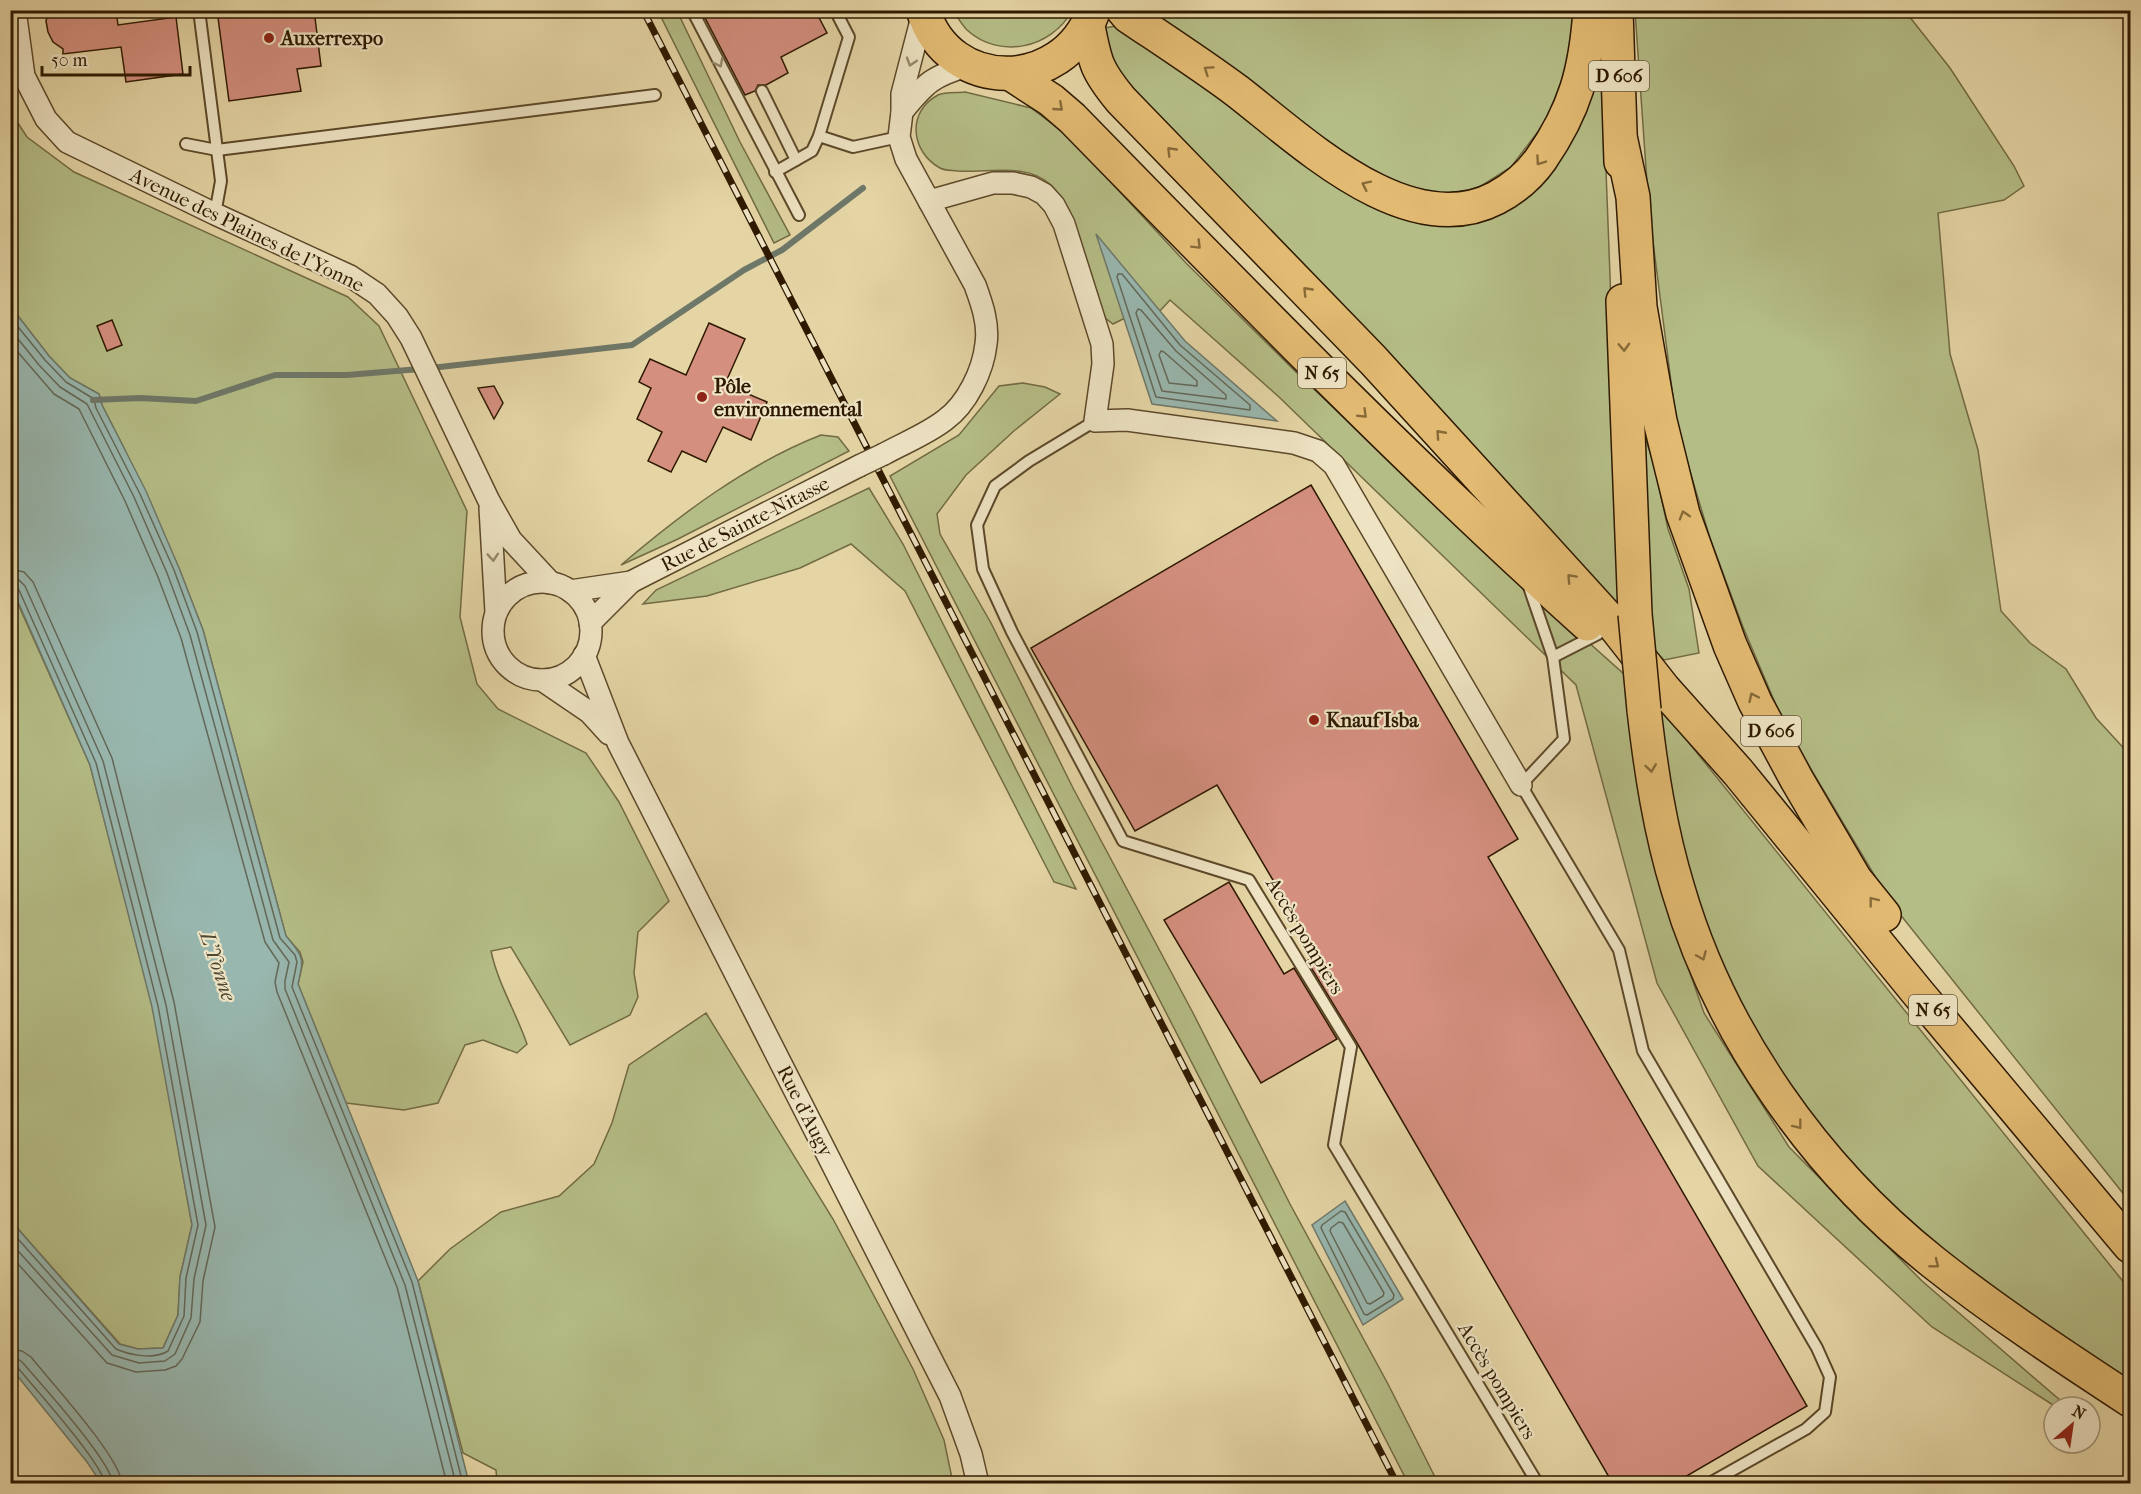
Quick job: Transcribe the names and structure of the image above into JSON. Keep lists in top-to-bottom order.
{
  "streets": {
    "main road": ["D 606", "N 65"],
    "street": ["Avenue des Plaines de l'Yonne", "Rue de Sainte-Nitasse", "Rue d'Augy"],
    "lane": ["Accès pompiers"]
  },
  "crossings": [
    ["D 606", "N 65"],
    ["Avenue des Plaines de l'Yonne", "Rue de Sainte-Nitasse"],
    ["Avenue des Plaines de l'Yonne", "Rue d'Augy"],
    ["Rue de Sainte-Nitasse", "Rue d'Augy"]
  ],
  "water": ["L'Yonne"],
  "places": ["Auxerrexpo", "Pôle environnemental", "Knauf Isba"],
  "scale_bar": "50 m",
  "north": "top right"
}
